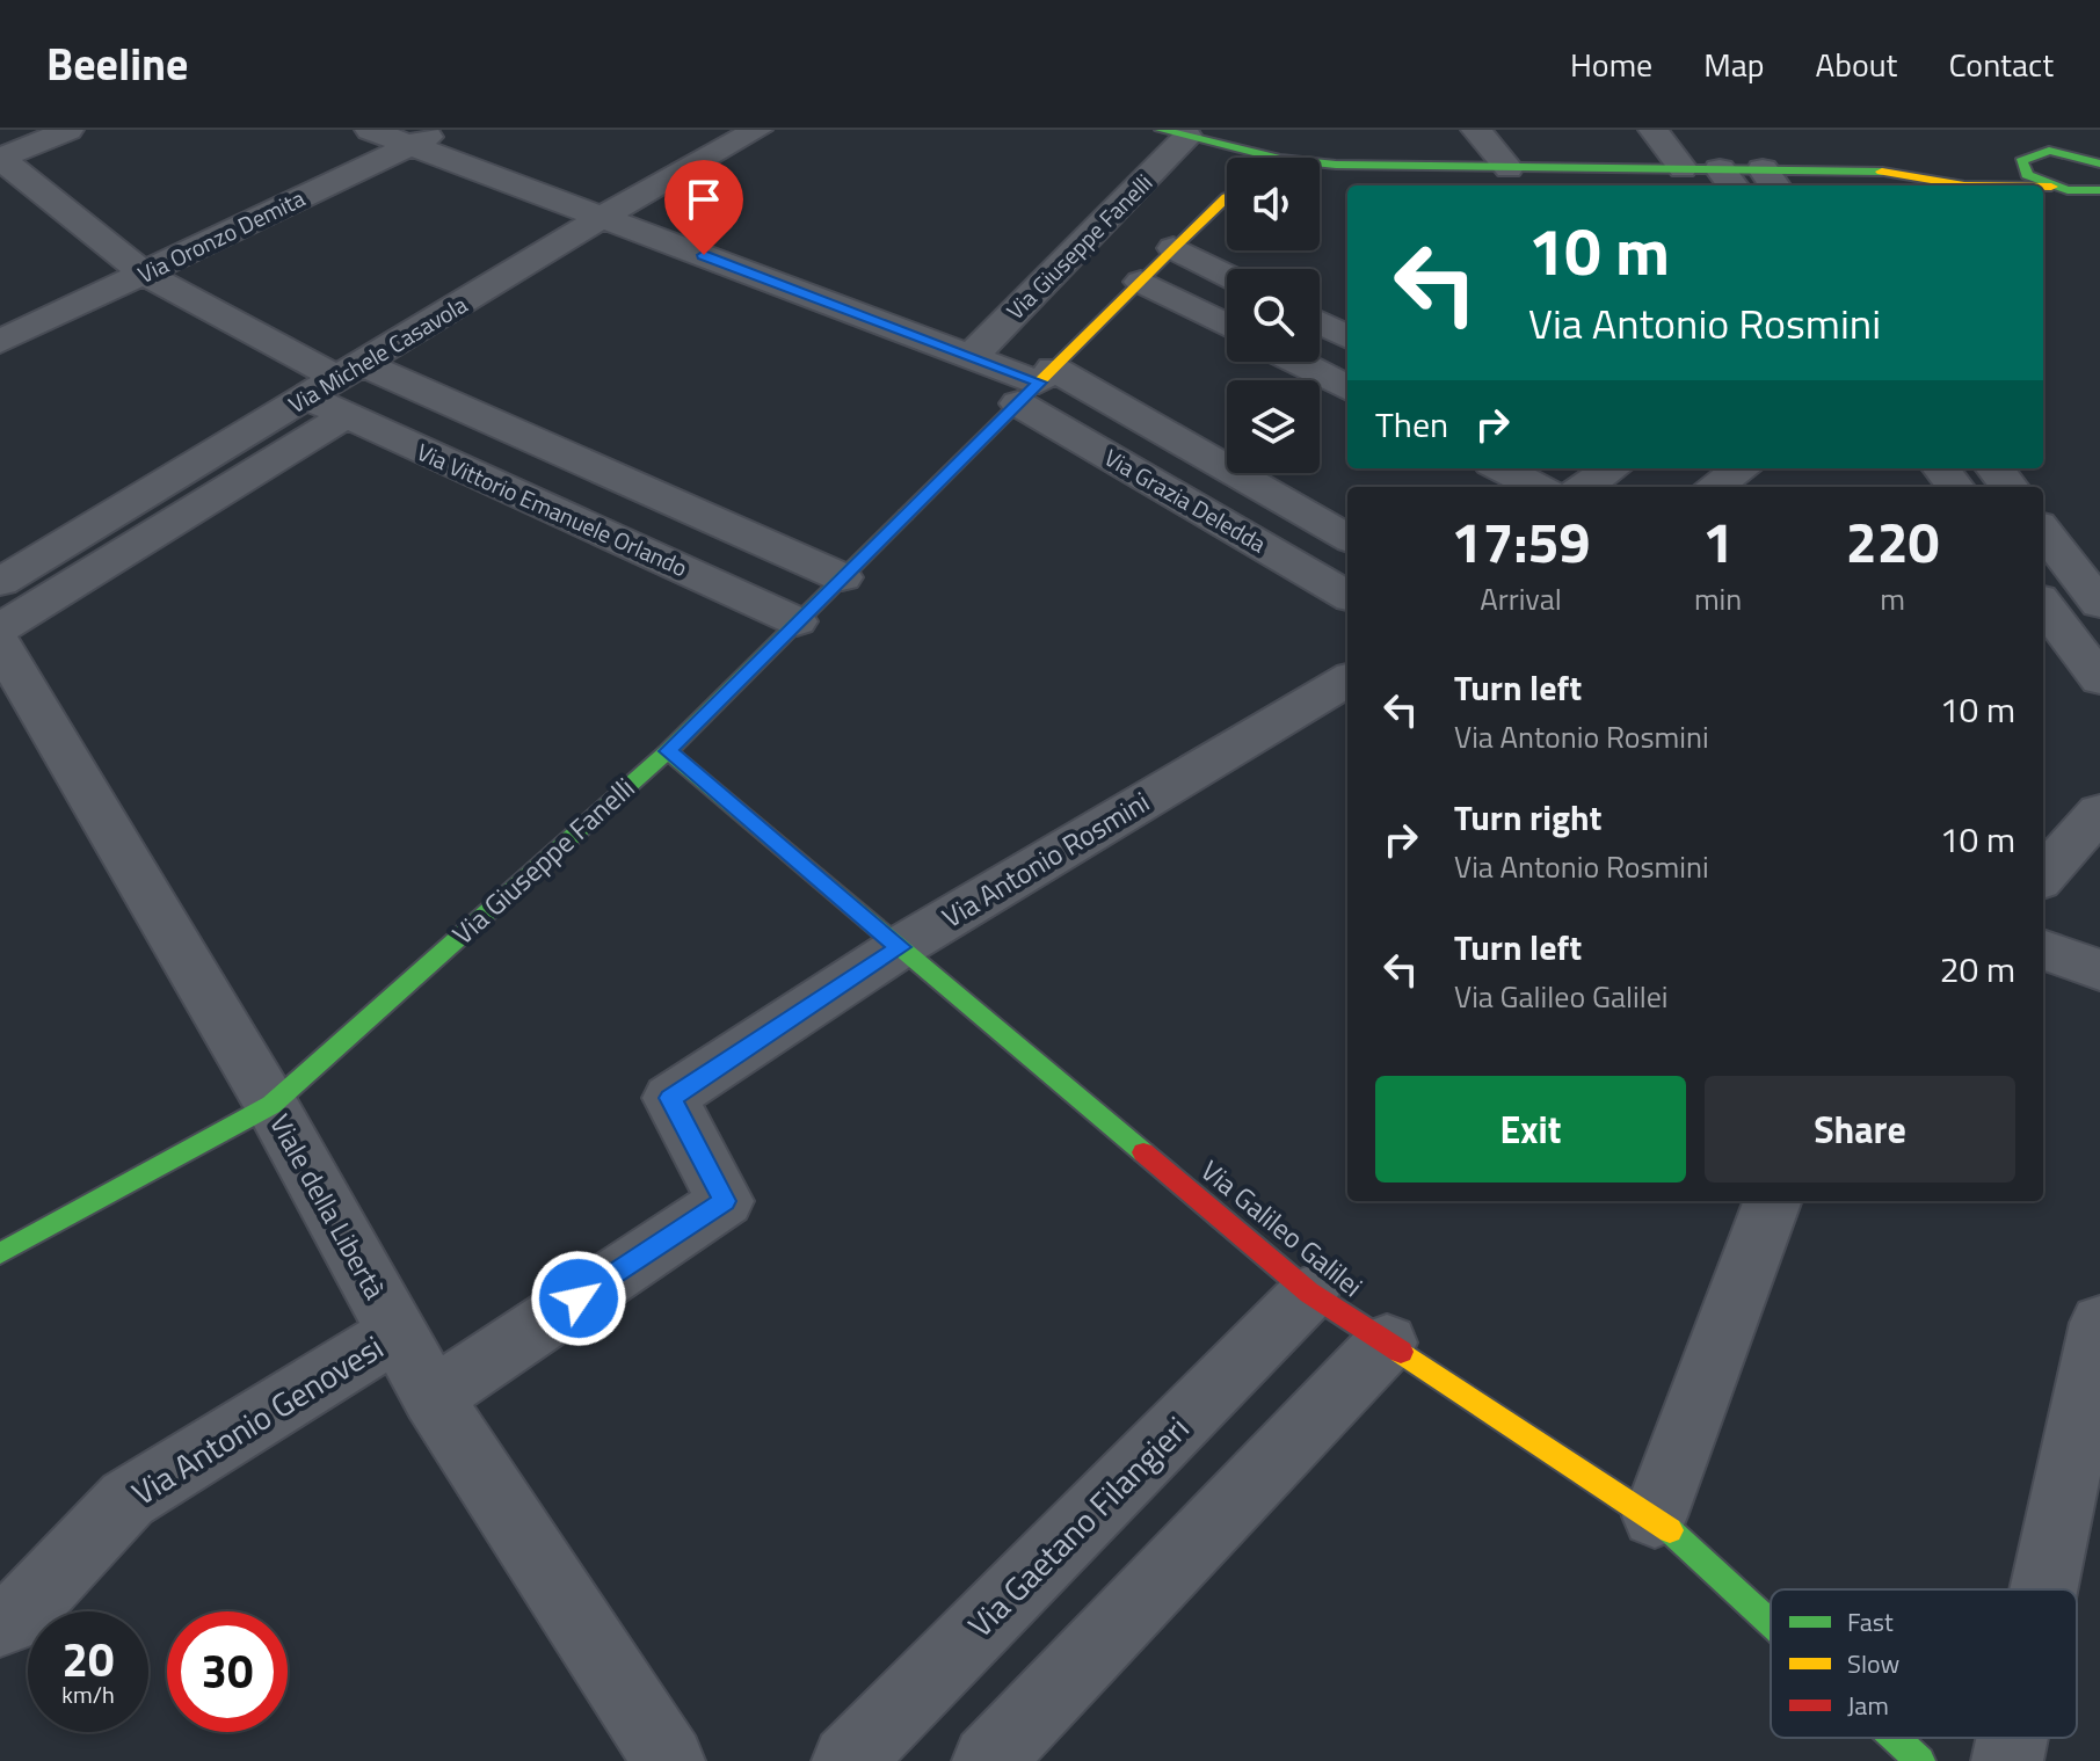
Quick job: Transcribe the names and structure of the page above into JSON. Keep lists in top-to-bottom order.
{
  "streets": {
    "street": [
      "Via Oronzo Demita",
      "Via Giuseppe Fanelli",
      "Via Michele Casavola",
      "Via Grazia Deledda",
      "Via Vittorio Emanuele Orlando",
      "Via Antonio Rosmini",
      "Viale della Libertà",
      "Via Galileo Galilei",
      "Via Antonio Genovesi",
      "Via Gaetano Filangieri"
    ]
  },
  "crossings": [
    ["Via Oronzo Demita", "Via Vittorio Emanuele Orlando"],
    ["Via Giuseppe Fanelli", "Via Grazia Deledda"],
    ["Via Giuseppe Fanelli", "Via Vittorio Emanuele Orlando"],
    ["Via Giuseppe Fanelli", "Viale della Libertà"],
    ["Via Giuseppe Fanelli", "Via Galileo Galilei"],
    ["Via Michele Casavola", "Via Vittorio Emanuele Orlando"],
    ["Via Antonio Rosmini", "Viale della Libertà"],
    ["Via Antonio Rosmini", "Via Galileo Galilei"],
    ["Viale della Libertà", "Via Antonio Genovesi"],
    ["Via Galileo Galilei", "Via Gaetano Filangieri"]
  ],
  "legend": ["Fast", "Slow", "Jam"],
  "page": {
    "header": "Beeline",
    "nav": [
      "Home",
      "Map",
      "About",
      "Contact"
    ],
    "turn": ["10 m", "Via Antonio Rosmini"],
    "then": "Then",
    "eta": [
      "17:59",
      "Arrival",
      "1",
      "min",
      "220",
      "m"
    ],
    "list": [
      {
        "name": "Turn left",
        "note": "Via Antonio Rosmini",
        "value": "10 m"
      },
      {
        "name": "Turn right",
        "note": "Via Antonio Rosmini",
        "value": "10 m"
      },
      {
        "name": "Turn left",
        "note": "Via Galileo Galilei",
        "value": "20 m"
      }
    ],
    "buttons": ["Exit", "Share"],
    "speed": "20 km/h",
    "limit": "30"
  }
}
